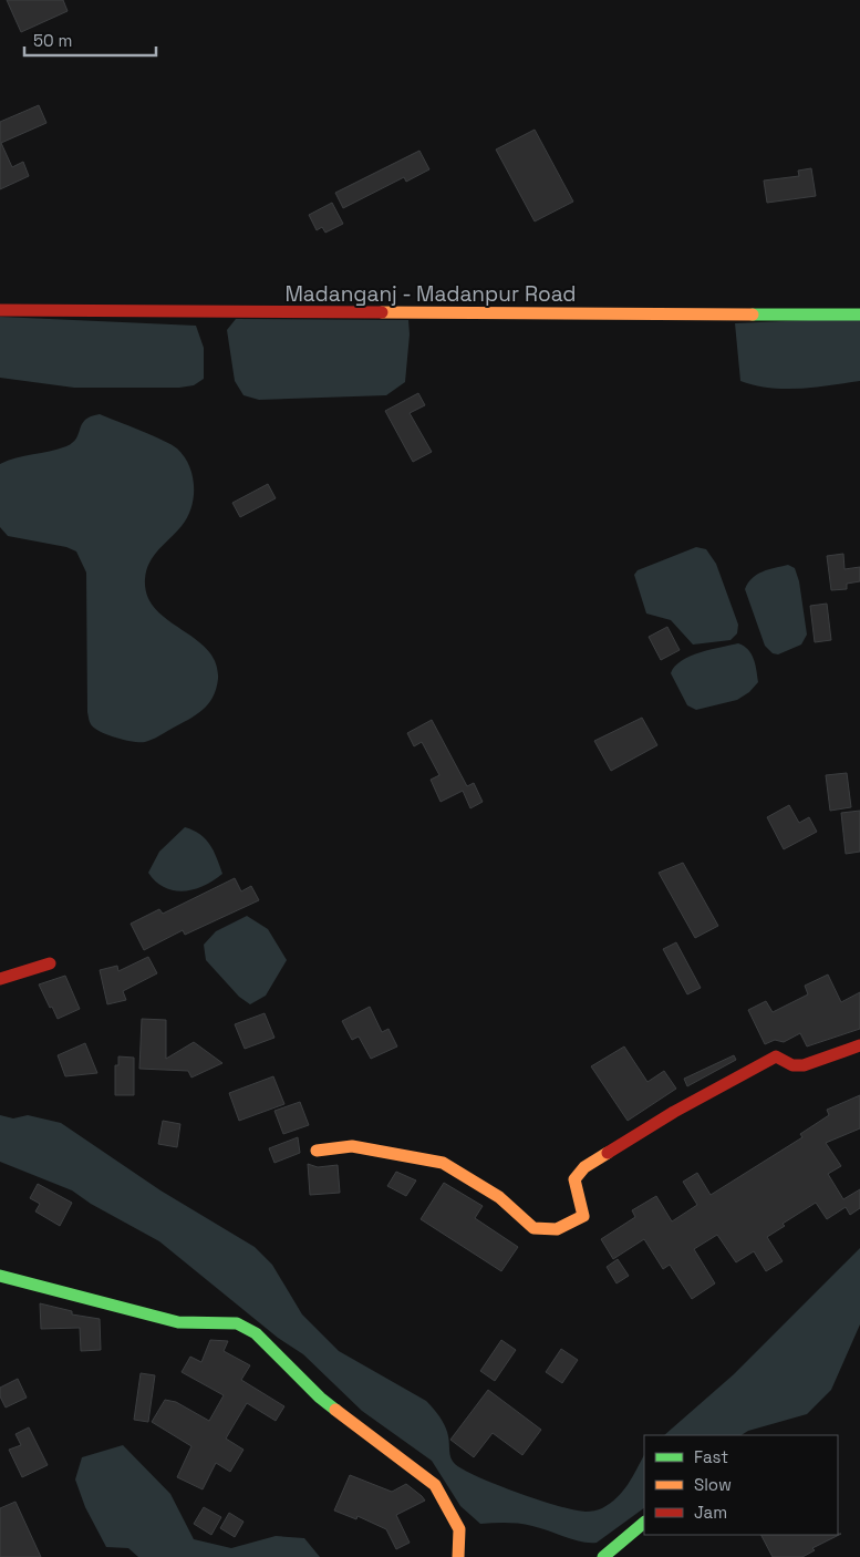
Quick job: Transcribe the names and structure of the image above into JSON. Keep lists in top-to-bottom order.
{
  "streets": {
    "street": ["Madanganj - Madanpur Road"]
  },
  "legend": ["Fast", "Slow", "Jam"],
  "scale_bar": "50 m"
}
